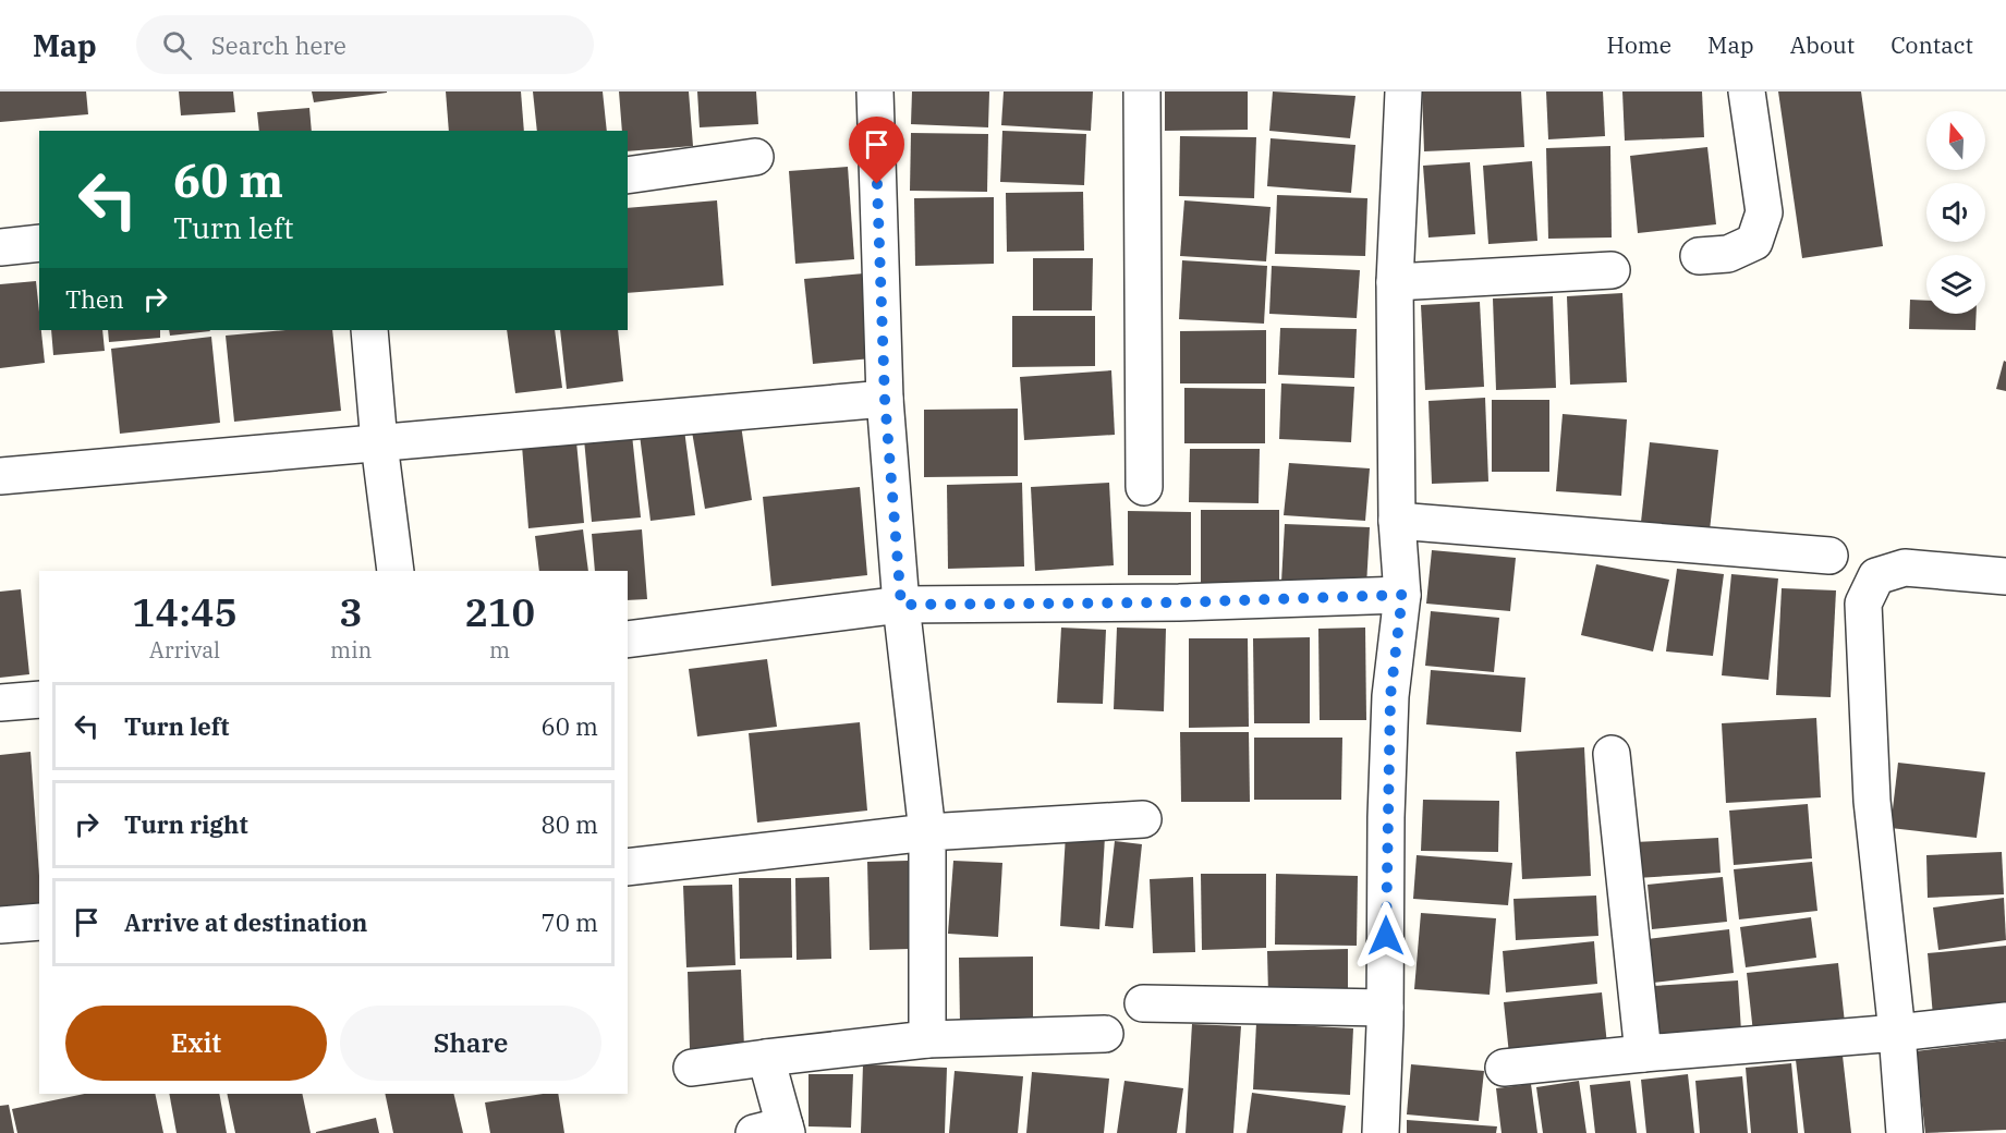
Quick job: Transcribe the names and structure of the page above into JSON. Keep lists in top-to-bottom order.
{
  "north": "top",
  "page": {
    "header": "Map",
    "search": "Search here",
    "nav": [
      "Home",
      "Map",
      "About",
      "Contact"
    ],
    "turn": ["60 m", "Turn left"],
    "then": "Then",
    "eta": [
      "14:45",
      "Arrival",
      "3",
      "min",
      "210",
      "m"
    ],
    "list": [
      {
        "name": "Turn left",
        "value": "60 m"
      },
      {
        "name": "Turn right",
        "value": "80 m"
      },
      {
        "name": "Arrive at destination",
        "value": "70 m"
      }
    ],
    "buttons": ["Exit", "Share"]
  }
}
